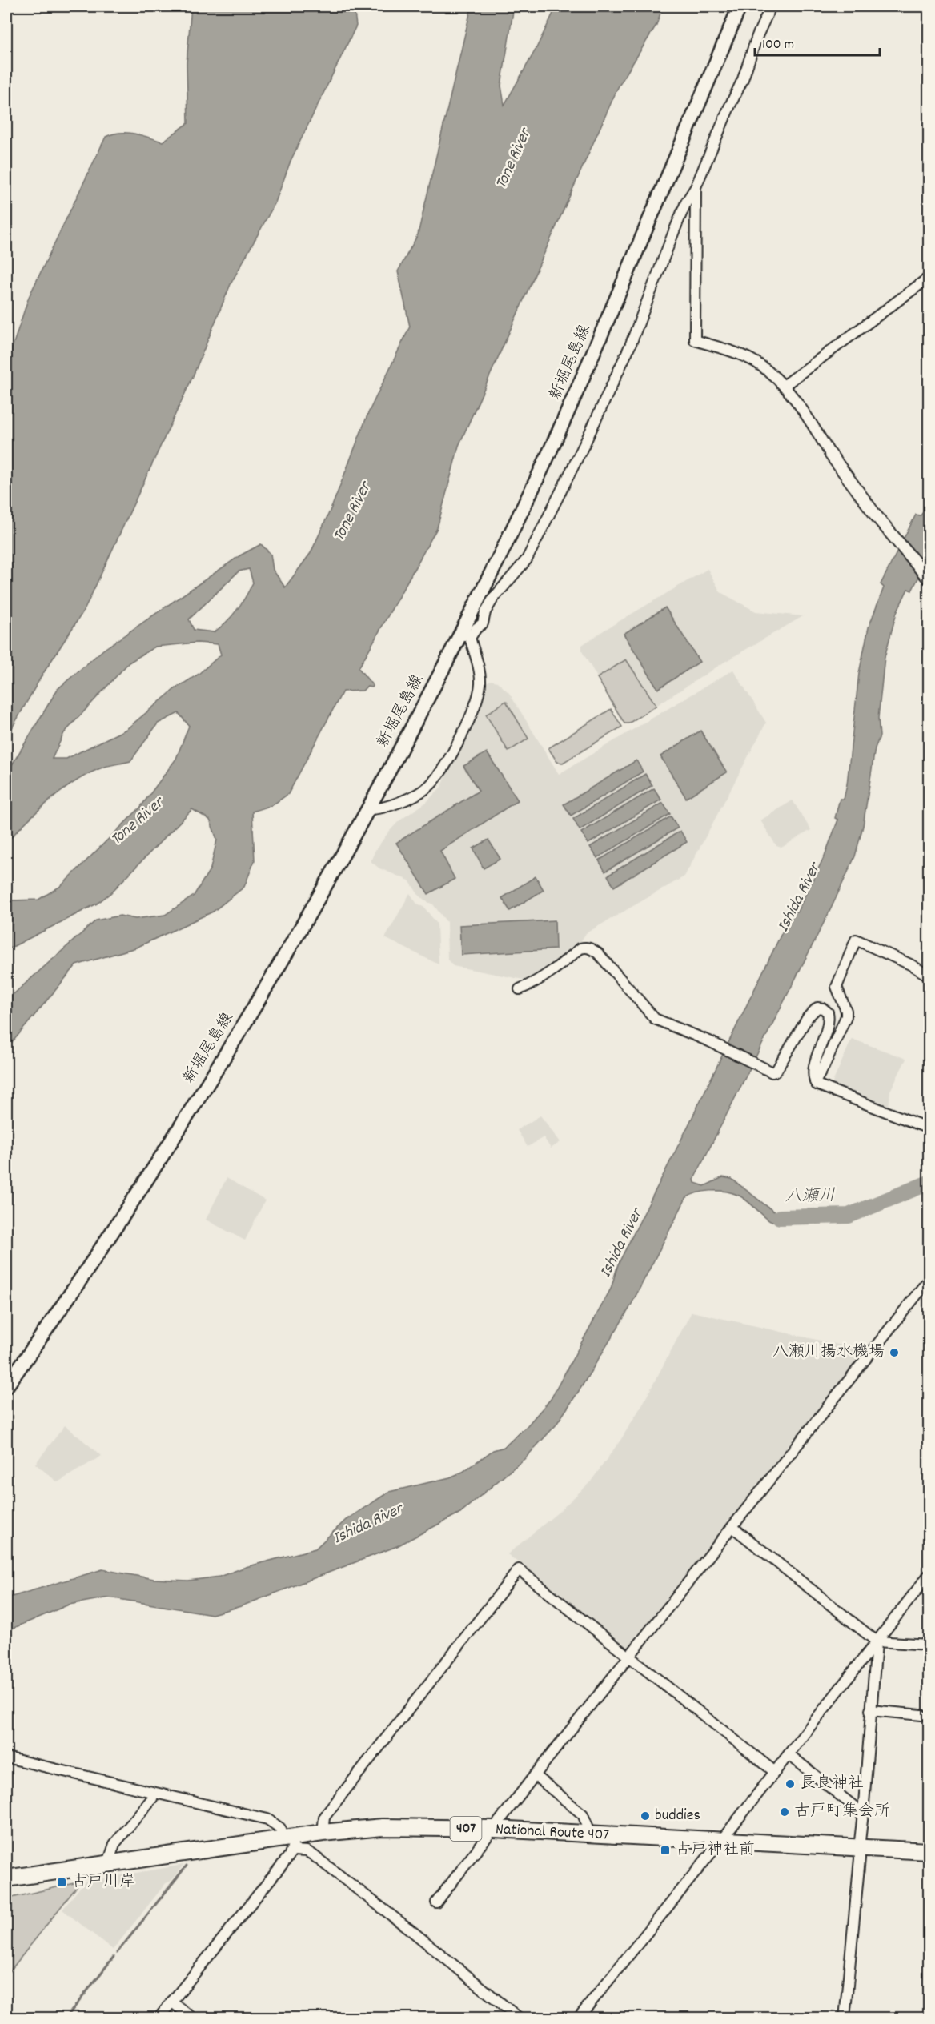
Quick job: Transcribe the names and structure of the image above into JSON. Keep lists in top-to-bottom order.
{
  "streets": {
    "highway": ["407", "National Route 407"],
    "main road": ["新堀尾島線"]
  },
  "water": ["Tone River", "Ishida River", "八瀬川"],
  "places": {
    "other": [
      "八瀬川揚水機場",
      "長良神社",
      "古戸町集会所",
      "buddies"
    ],
    "transit": ["古戸神社前", "古戸川岸"]
  },
  "scale_bar": "100 m"
}
